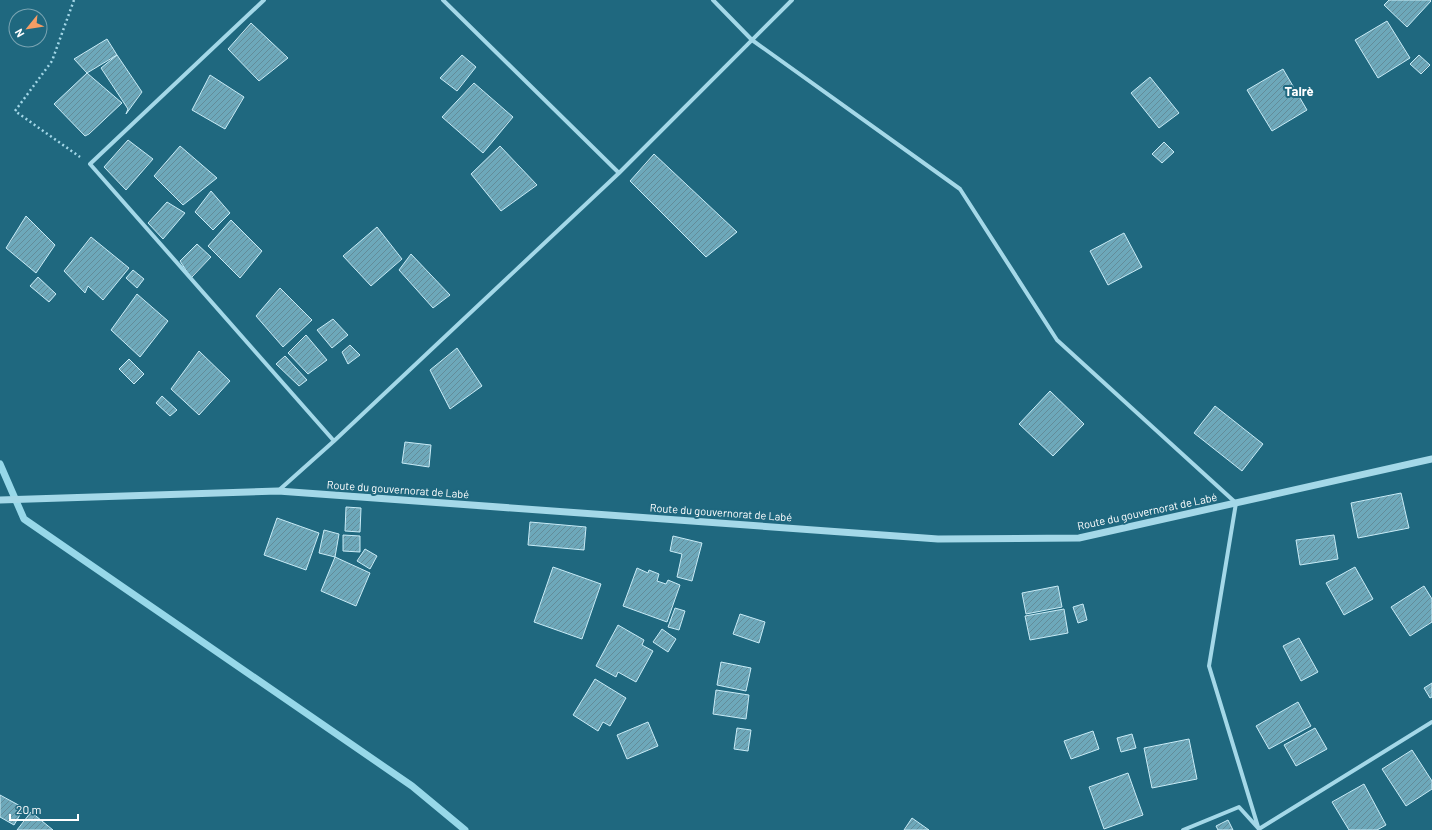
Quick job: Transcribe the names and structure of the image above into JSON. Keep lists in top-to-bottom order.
{
  "streets": {
    "street": ["Route du gouvernorat de Labé"]
  },
  "districts": ["Tairè"],
  "scale_bar": "20 m",
  "north": "bottom left"
}
